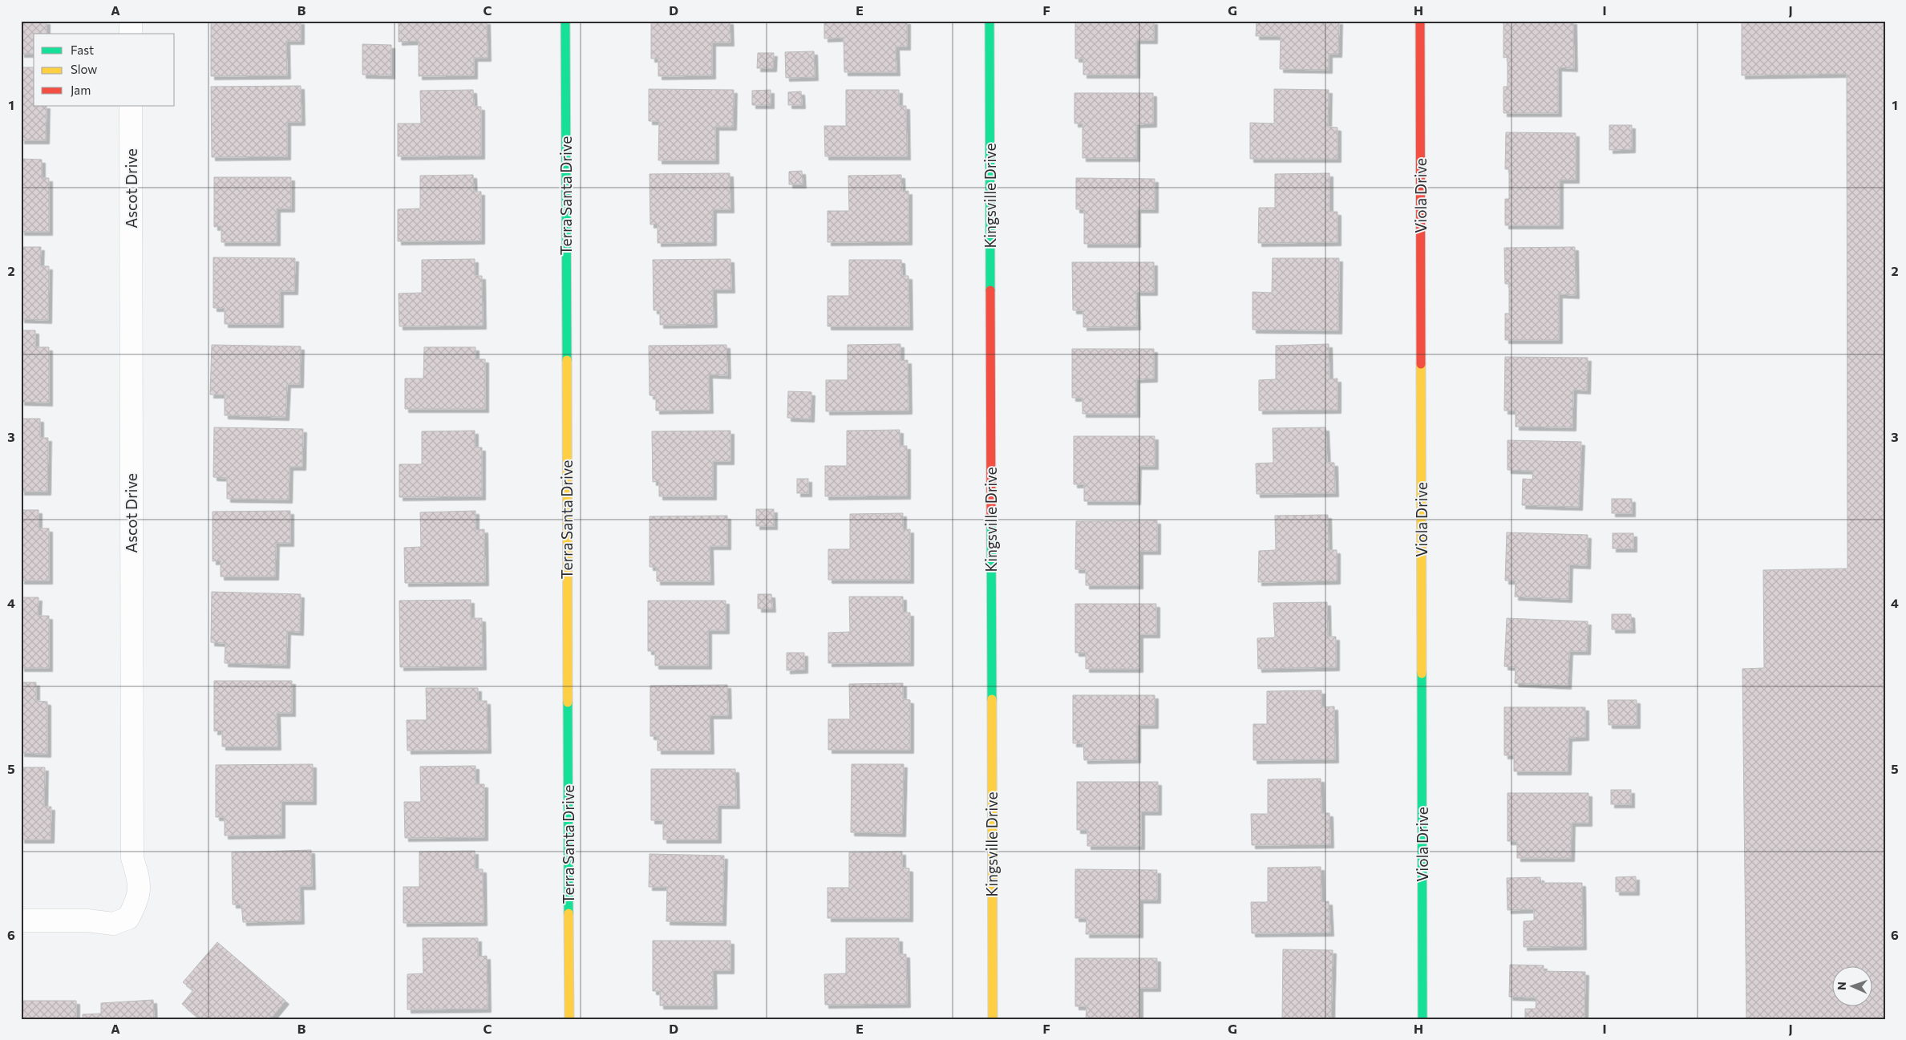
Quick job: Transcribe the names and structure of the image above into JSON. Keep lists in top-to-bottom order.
{
  "streets": {
    "street": [
      "Ascot Drive",
      "Terra Santa Drive",
      "Kingsville Drive",
      "Viola Drive"
    ]
  },
  "legend": ["Fast", "Slow", "Jam"],
  "north": "left",
  "grid": {
    "columns": [
      "A",
      "B",
      "C",
      "D",
      "E",
      "F",
      "G",
      "H",
      "I",
      "J"
    ],
    "rows": [
      "1",
      "2",
      "3",
      "4",
      "5",
      "6"
    ]
  }
}
